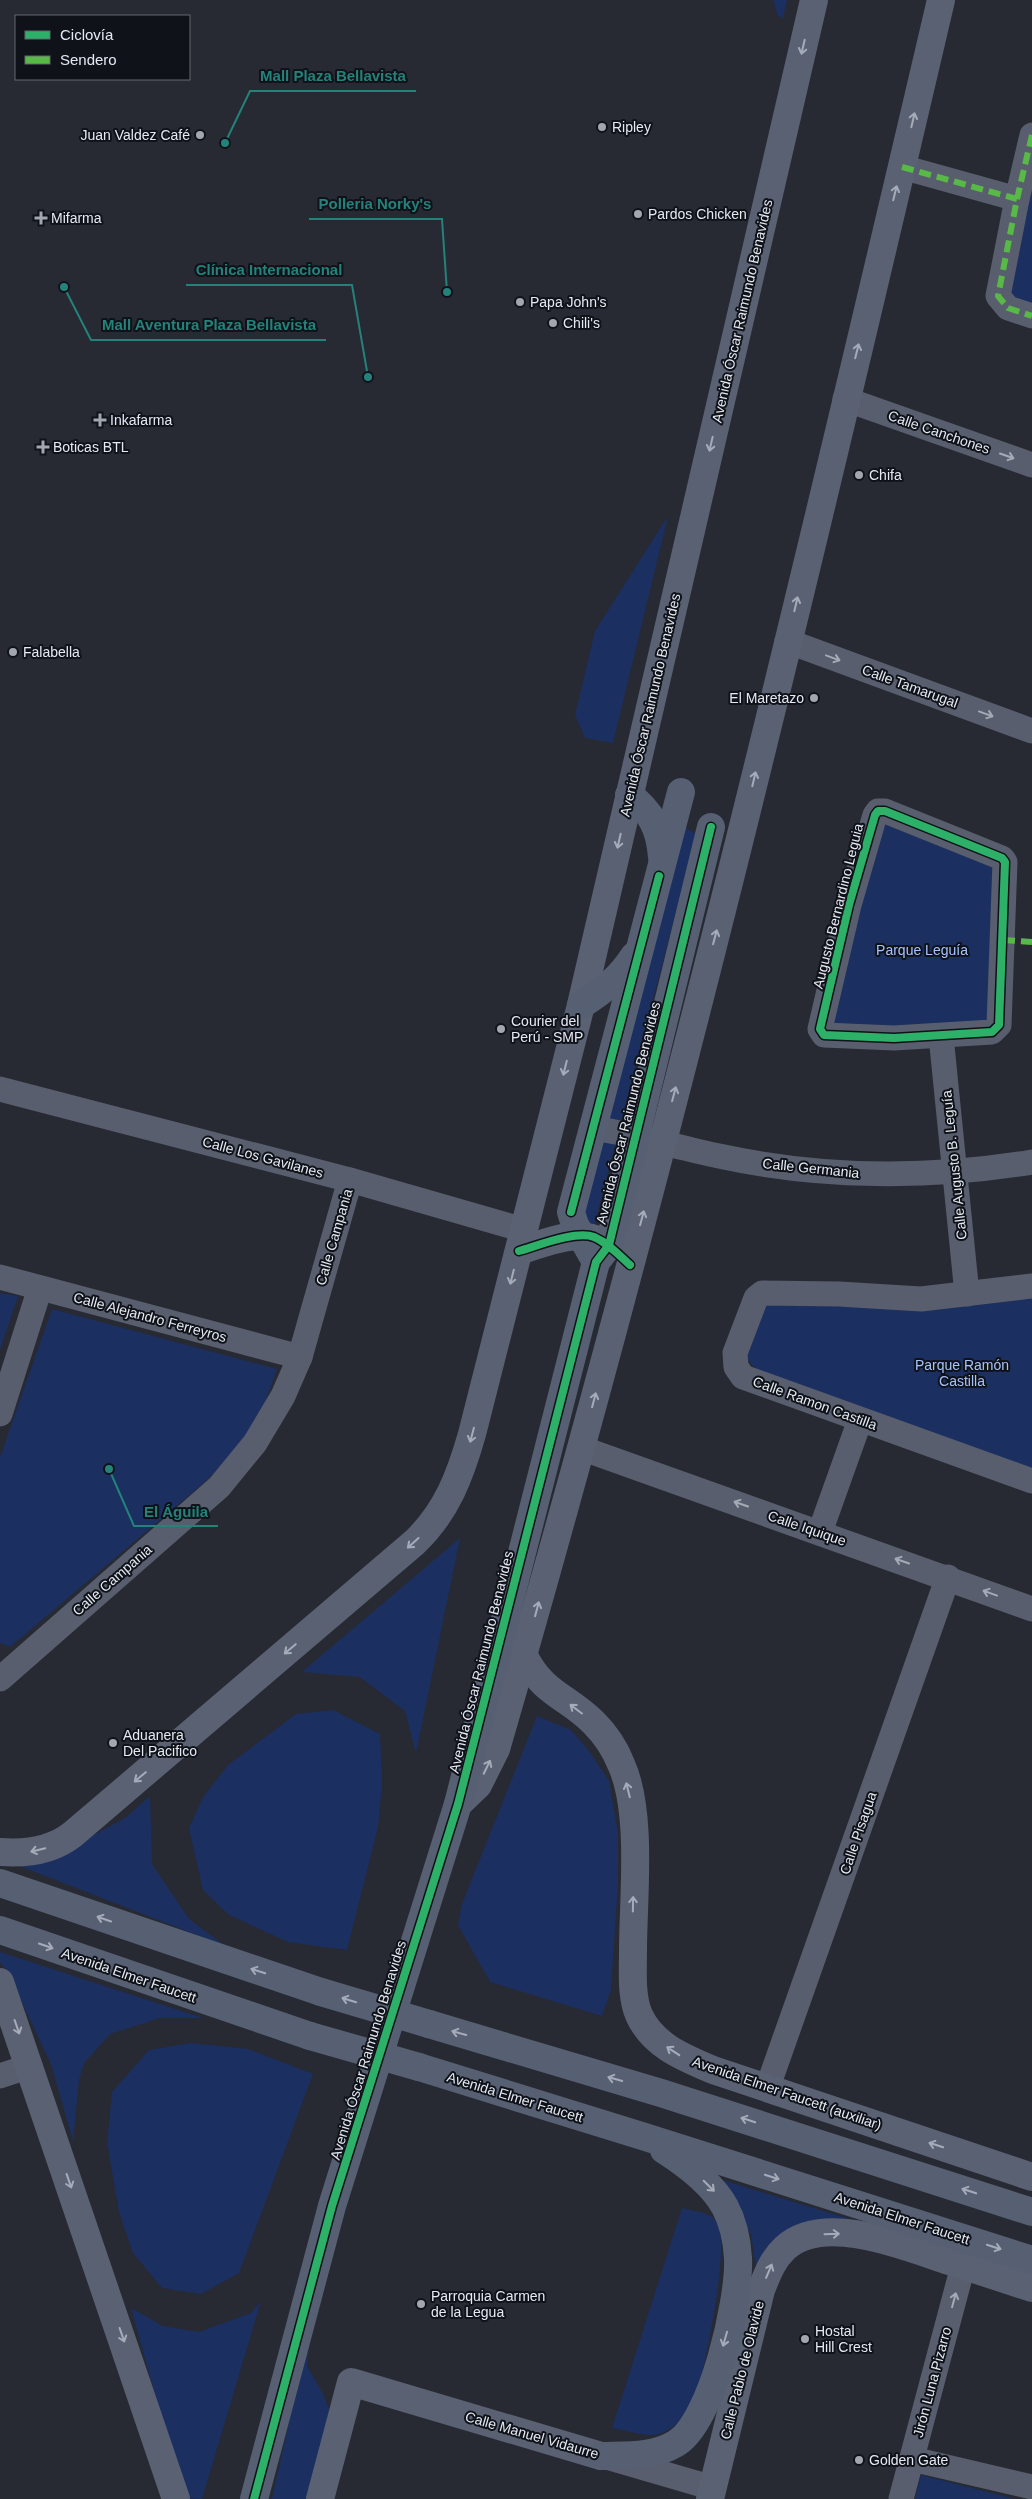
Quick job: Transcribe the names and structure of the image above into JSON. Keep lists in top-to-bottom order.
{
  "streets": {
    "main road": [
      "Avenida Óscar Raimundo Benavides",
      "Avenida Elmer Faucett",
      "Avenida Elmer Faucett (auxiliar)",
      "Calle Pablo de Olavide",
      "Calle Manuel Vidaurre"
    ],
    "street": [
      "Calle Canchones",
      "Calle Tamarugal",
      "Augusto Bernardino Leguia",
      "Calle Los Gavilanes",
      "Calle Augusto B. Leguía",
      "Calle Germania",
      "Calle Campania",
      "Calle Alejandro Ferreyros",
      "Calle Ramon Castilla",
      "Calle Iquique",
      "Calle Pisagua",
      "Jirón Luna Pizarro"
    ]
  },
  "crossings": [
    ["Avenida Óscar Raimundo Benavides", "Calle Canchones"],
    ["Avenida Óscar Raimundo Benavides", "Calle Tamarugal"],
    ["Avenida Óscar Raimundo Benavides", "Calle Los Gavilanes"],
    ["Avenida Óscar Raimundo Benavides", "Calle Germania"],
    ["Avenida Óscar Raimundo Benavides", "Calle Iquique"],
    ["Avenida Óscar Raimundo Benavides", "Avenida Elmer Faucett (auxiliar)"],
    ["Augusto Bernardino Leguia", "Calle Augusto B. Leguía"],
    ["Calle Los Gavilanes", "Calle Campania"],
    ["Calle Augusto B. Leguía", "Calle Germania"],
    ["Calle Augusto B. Leguía", "Calle Ramon Castilla"],
    ["Calle Campania", "Calle Alejandro Ferreyros"],
    ["Calle Iquique", "Calle Pisagua"],
    ["Calle Pisagua", "Avenida Elmer Faucett (auxiliar)"],
    ["Calle Pablo de Olavide", "Jirón Luna Pizarro"],
    ["Calle Pablo de Olavide", "Calle Manuel Vidaurre"]
  ],
  "one_way": [
    "Calle Canchones",
    "Calle Tamarugal",
    "Calle Iquique",
    "Avenida Elmer Faucett (auxiliar)",
    "Jirón Luna Pizarro"
  ],
  "parks": ["Parque Leguía", "Parque Ramón Castilla"],
  "places": {
    "other": [
      "Ripley",
      "Juan Valdez Café",
      "Mall Plaza Bellavista",
      "Pardos Chicken",
      "Mall Aventura Plaza Bellavista",
      "Polleria Norky's",
      "Papa John's",
      "Chili's",
      "Clínica Internacional",
      "Chifa",
      "Falabella",
      "El Maretazo",
      "Courier del Perú - SMP",
      "El Águila",
      "Aduanera Del Pacifico",
      "Parroquia Carmen de la Legua",
      "Hostal Hill Crest",
      "Golden Gate"
    ],
    "health": ["Mifarma", "Inkafarma", "Boticas BTL"]
  },
  "legend": ["Ciclovía", "Sendero"]
}
